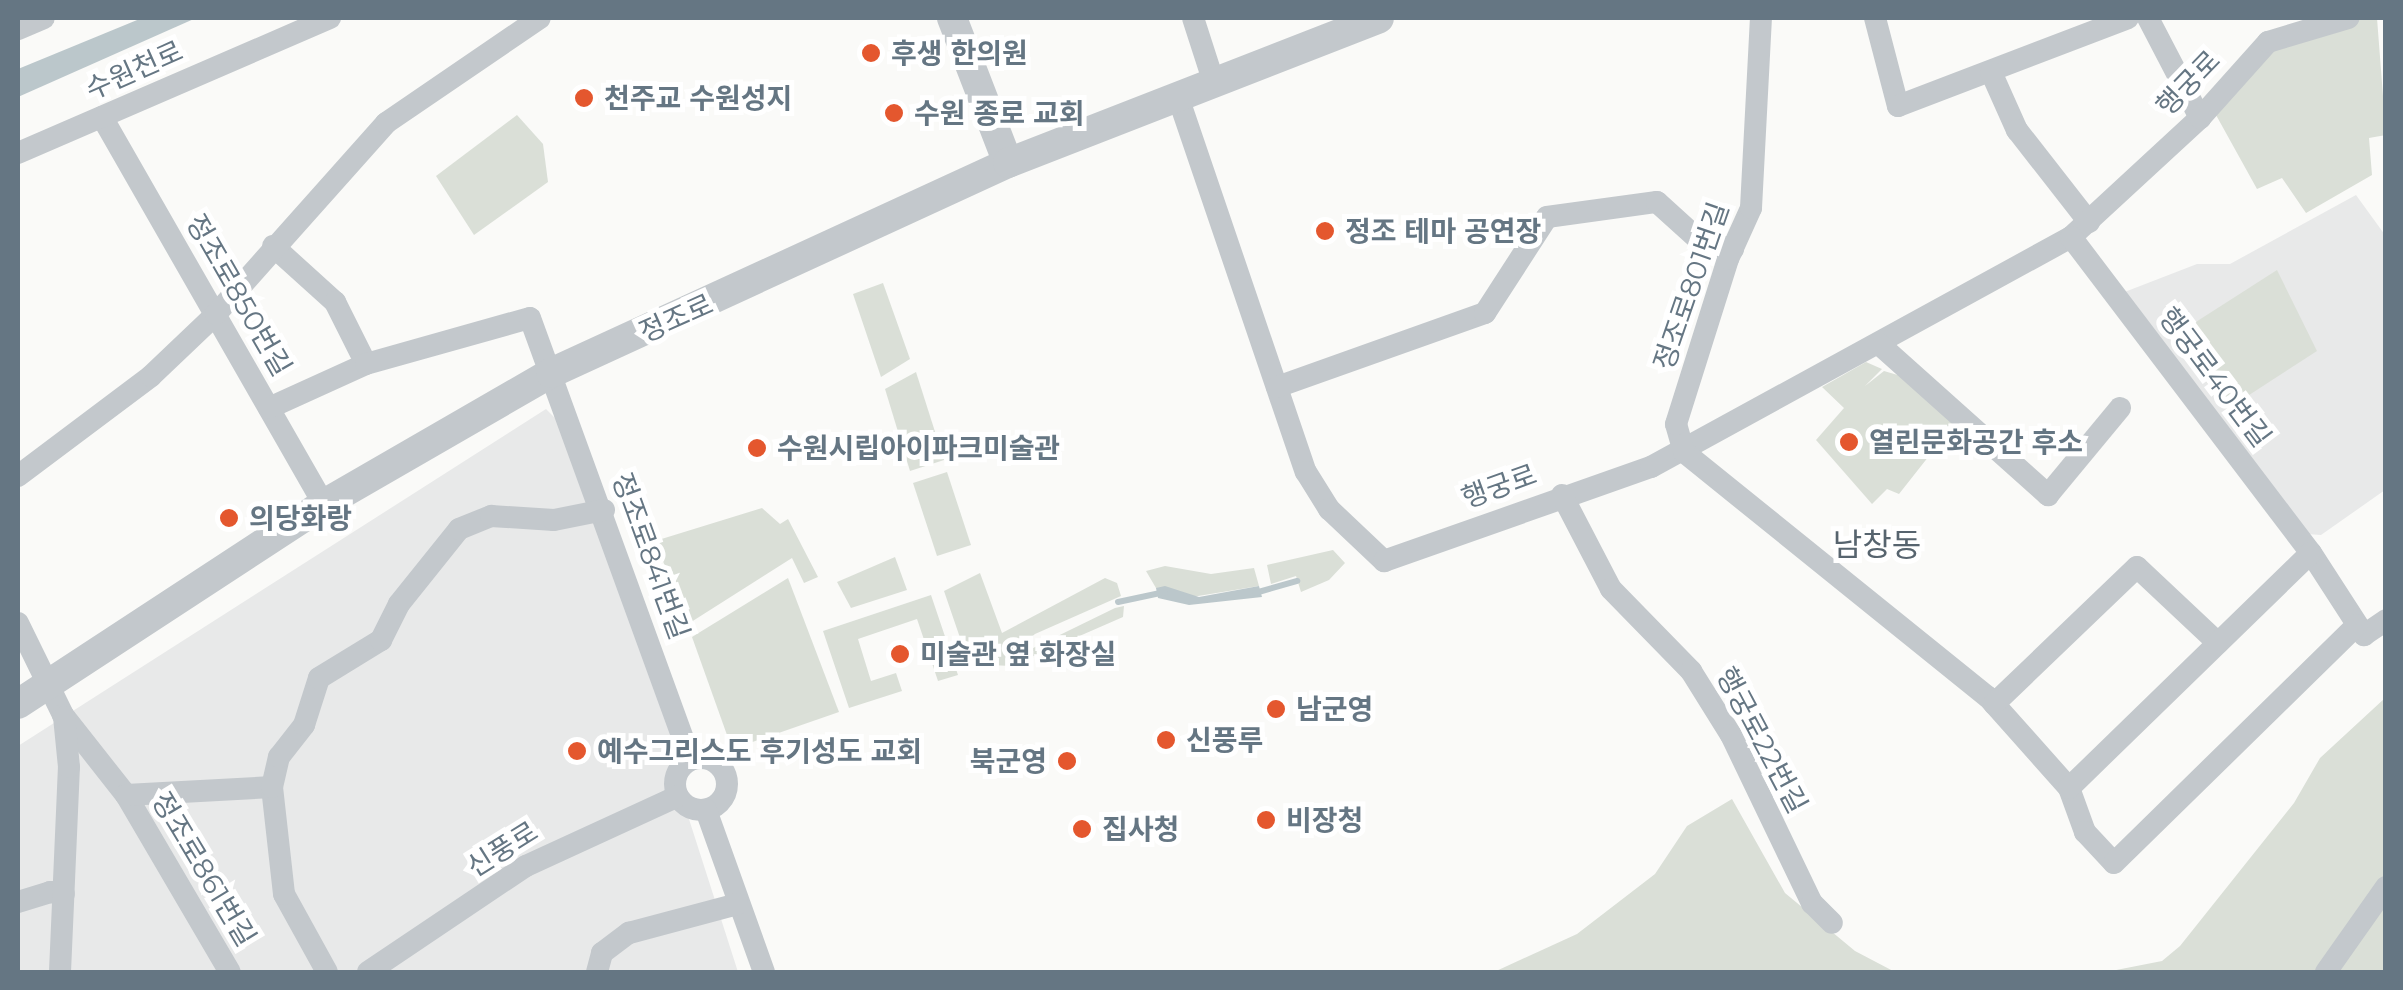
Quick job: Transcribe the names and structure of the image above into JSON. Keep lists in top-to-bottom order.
{
  "streets": {
    "street": [
      "수원천로",
      "행궁로",
      "정조로801번길",
      "정조로850번길",
      "정조로",
      "행궁로40번길",
      "정조로841번길",
      "행궁로22번길",
      "신풍로",
      "정조로861번길"
    ]
  },
  "crossings": [
    ["수원천로", "정조로850번길"],
    ["행궁로", "정조로801번길"],
    ["행궁로", "정조로"],
    ["행궁로", "행궁로40번길"],
    ["행궁로", "행궁로22번길"],
    ["정조로850번길", "정조로"],
    ["정조로", "정조로841번길"],
    ["정조로", "정조로861번길"],
    ["정조로841번길", "신풍로"]
  ],
  "districts": ["남창동"],
  "places": [
    "후생 한의원",
    "천주교 수원성지",
    "수원 종로 교회",
    "정조 테마 공연장",
    "열린문화공간 후소",
    "수원시립아이파크미술관",
    "의당화랑",
    "미술관 옆 화장실",
    "남군영",
    "신풍루",
    "예수그리스도 후기성도 교회",
    "북군영",
    "비장청",
    "집사청"
  ]
}
